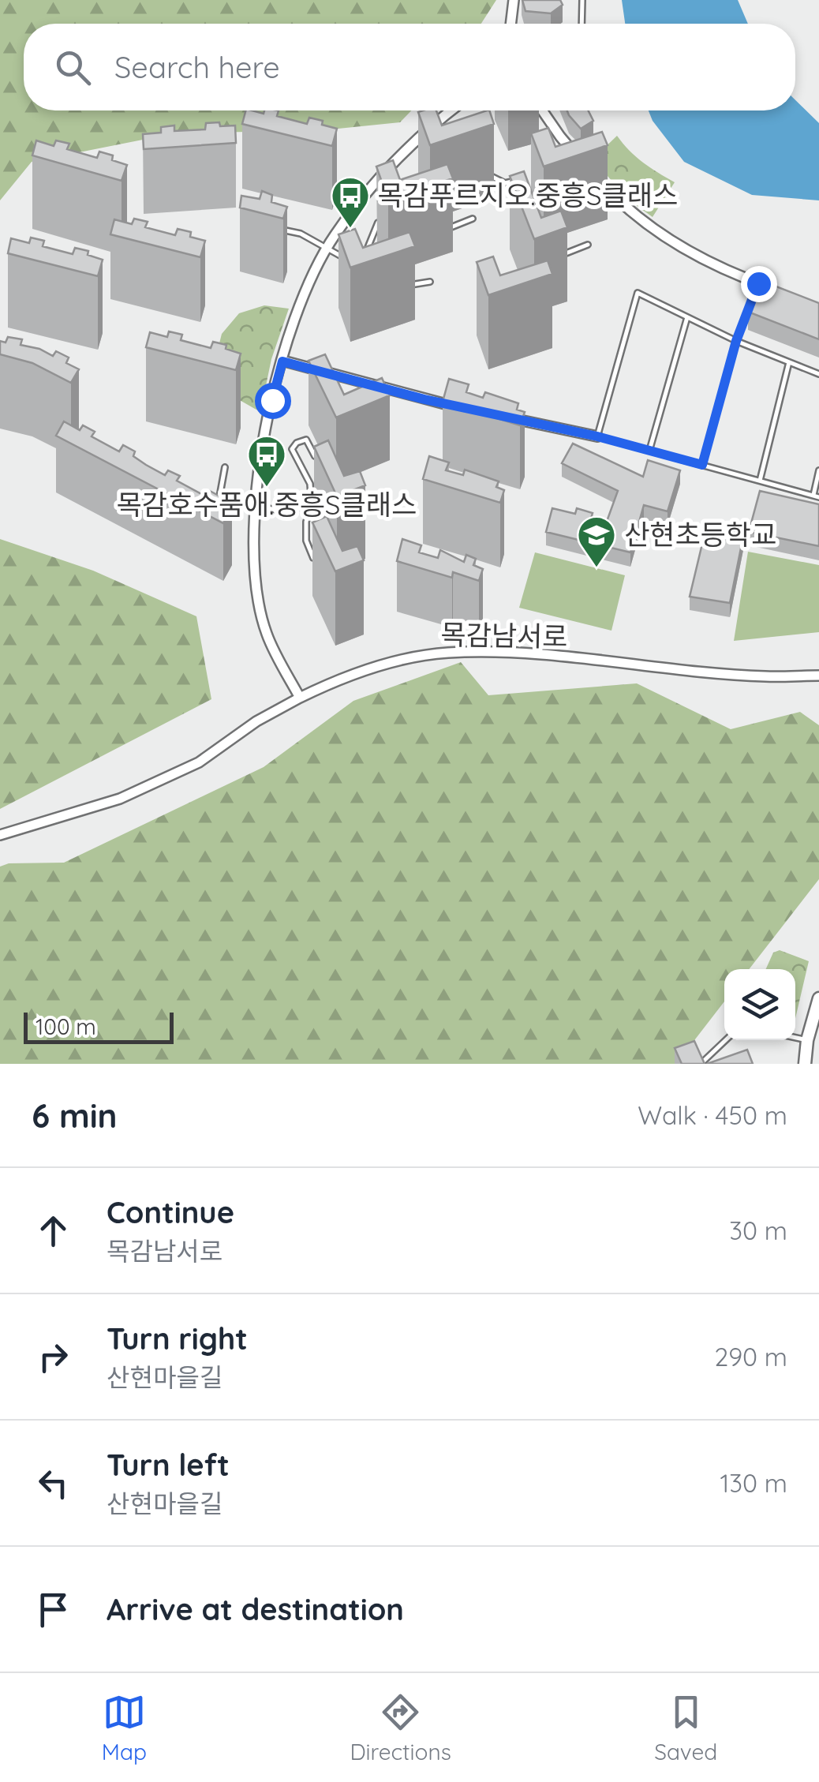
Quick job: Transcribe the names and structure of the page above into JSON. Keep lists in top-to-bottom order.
{
  "streets": {
    "street": ["목감남서로"]
  },
  "places": {
    "bus stop": ["목감푸르지오.중흥S클래스", "목감호수품애.중흥S클래스"],
    "school or university": ["산현초등학교"]
  },
  "scale_bar": "100 m",
  "page": {
    "search": "Search here",
    "scale": "100 m",
    "heading": ["6 min", "Walk · 450 m"],
    "list": [
      ["Continue", "목감남서로", "30 m"],
      ["Turn right", "산현마을길", "290 m"],
      ["Turn left", "산현마을길", "130 m"],
      "Arrive at destination"
    ],
    "nav": ["Map", "Directions", "Saved"]
  }
}
